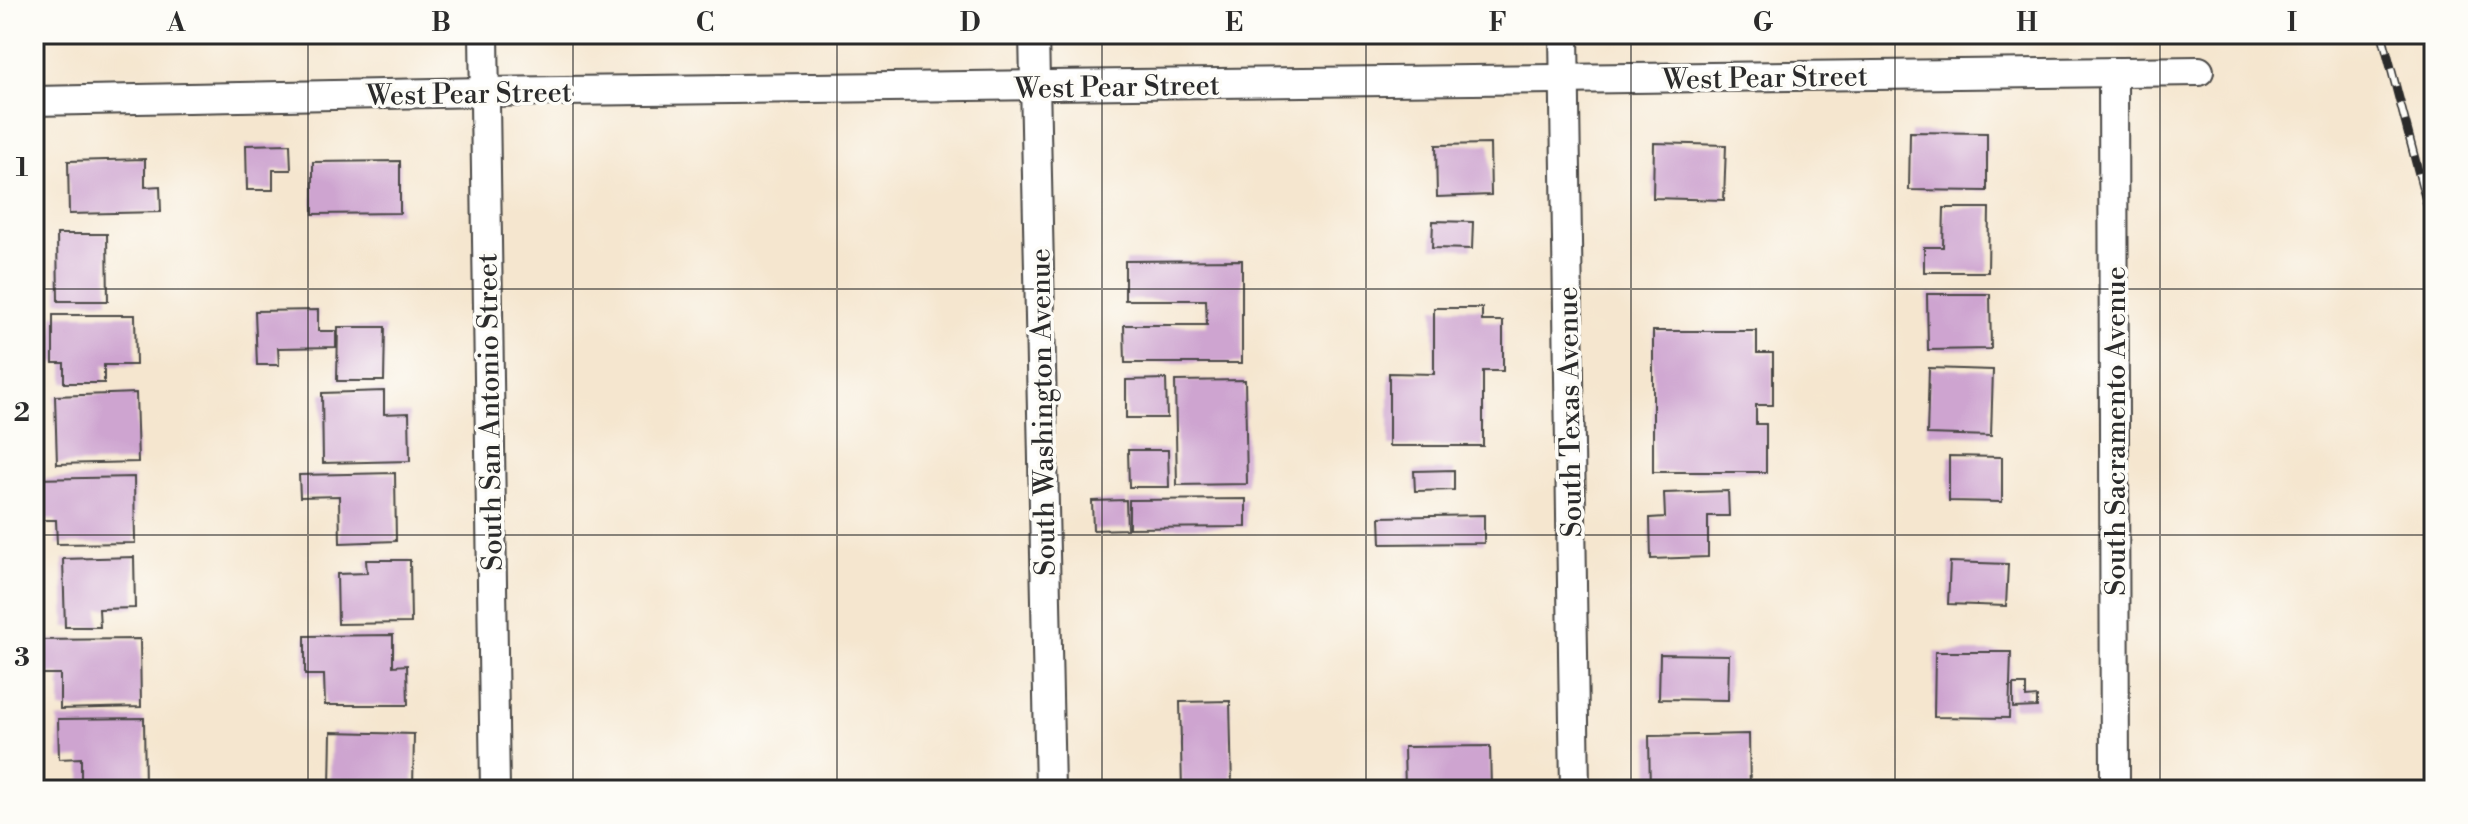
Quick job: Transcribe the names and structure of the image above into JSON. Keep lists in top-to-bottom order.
{
  "streets": {
    "street": [
      "West Pear Street",
      "South San Antonio Street",
      "South Washington Avenue",
      "South Texas Avenue",
      "South Sacramento Avenue"
    ]
  },
  "crossings": [
    ["West Pear Street", "South San Antonio Street"],
    ["West Pear Street", "South Washington Avenue"],
    ["West Pear Street", "South Texas Avenue"],
    ["West Pear Street", "South Sacramento Avenue"]
  ],
  "grid": {
    "columns": [
      "A",
      "B",
      "C",
      "D",
      "E",
      "F",
      "G",
      "H",
      "I"
    ],
    "rows": ["1", "2", "3"]
  }
}
